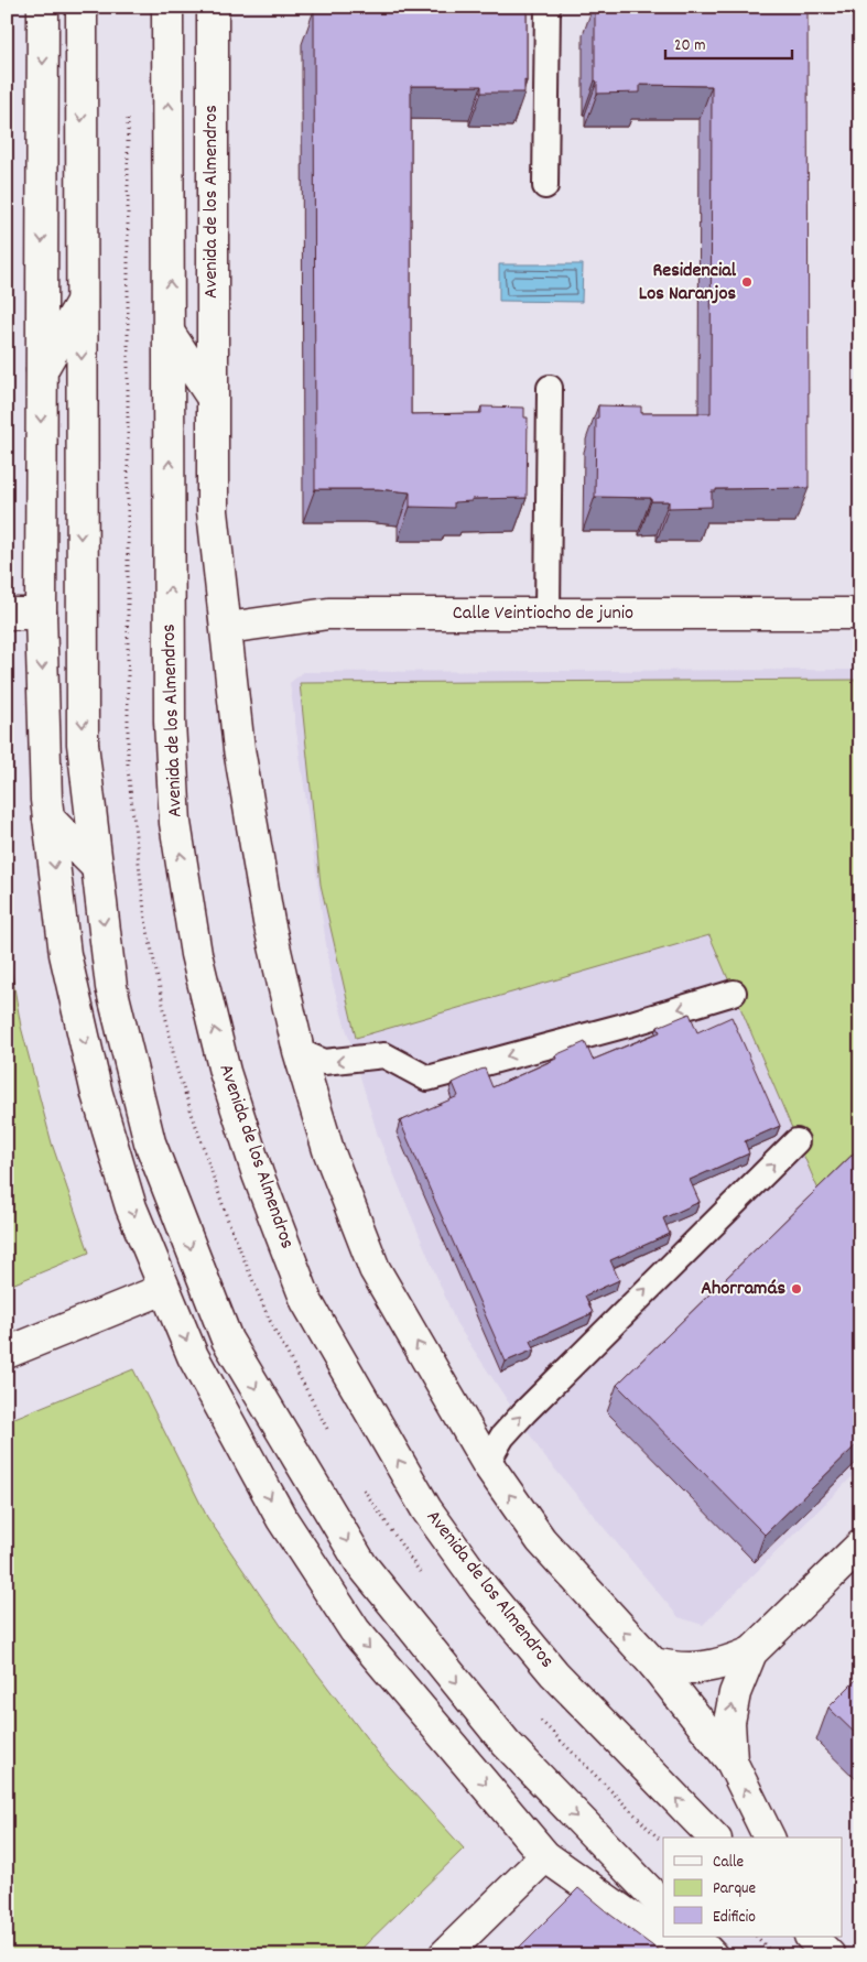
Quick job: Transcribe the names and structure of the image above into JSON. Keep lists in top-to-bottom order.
{
  "streets": {
    "street": ["Avenida de los Almendros", "Calle Veintiocho de junio"]
  },
  "crossings": [
    ["Avenida de los Almendros", "Calle Veintiocho de junio"]
  ],
  "places": ["Residencial Los Naranjos", "Ahorramás"],
  "legend": ["Calle", "Parque", "Edificio"],
  "scale_bar": "20 m"
}
